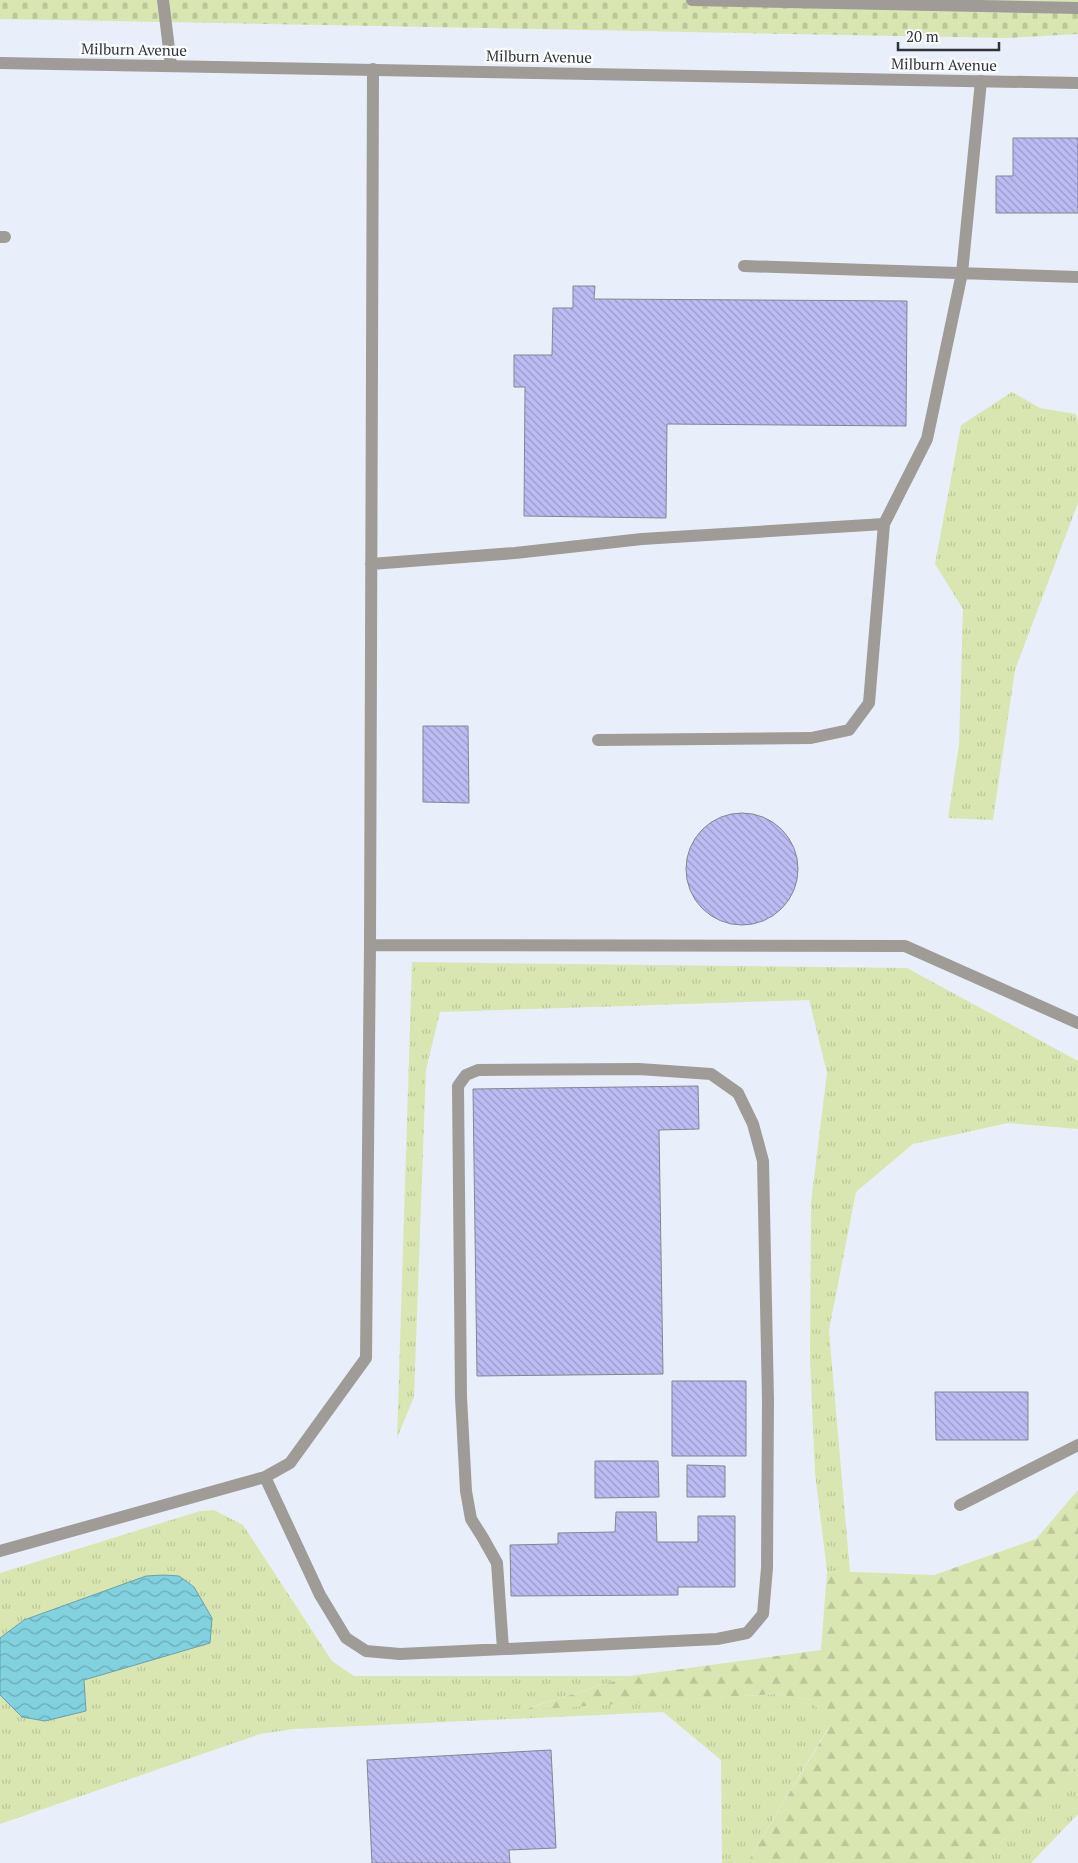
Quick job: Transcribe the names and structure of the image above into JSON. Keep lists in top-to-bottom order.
{
  "streets": {
    "street": ["Milburn Avenue"]
  },
  "scale_bar": "20 m"
}
